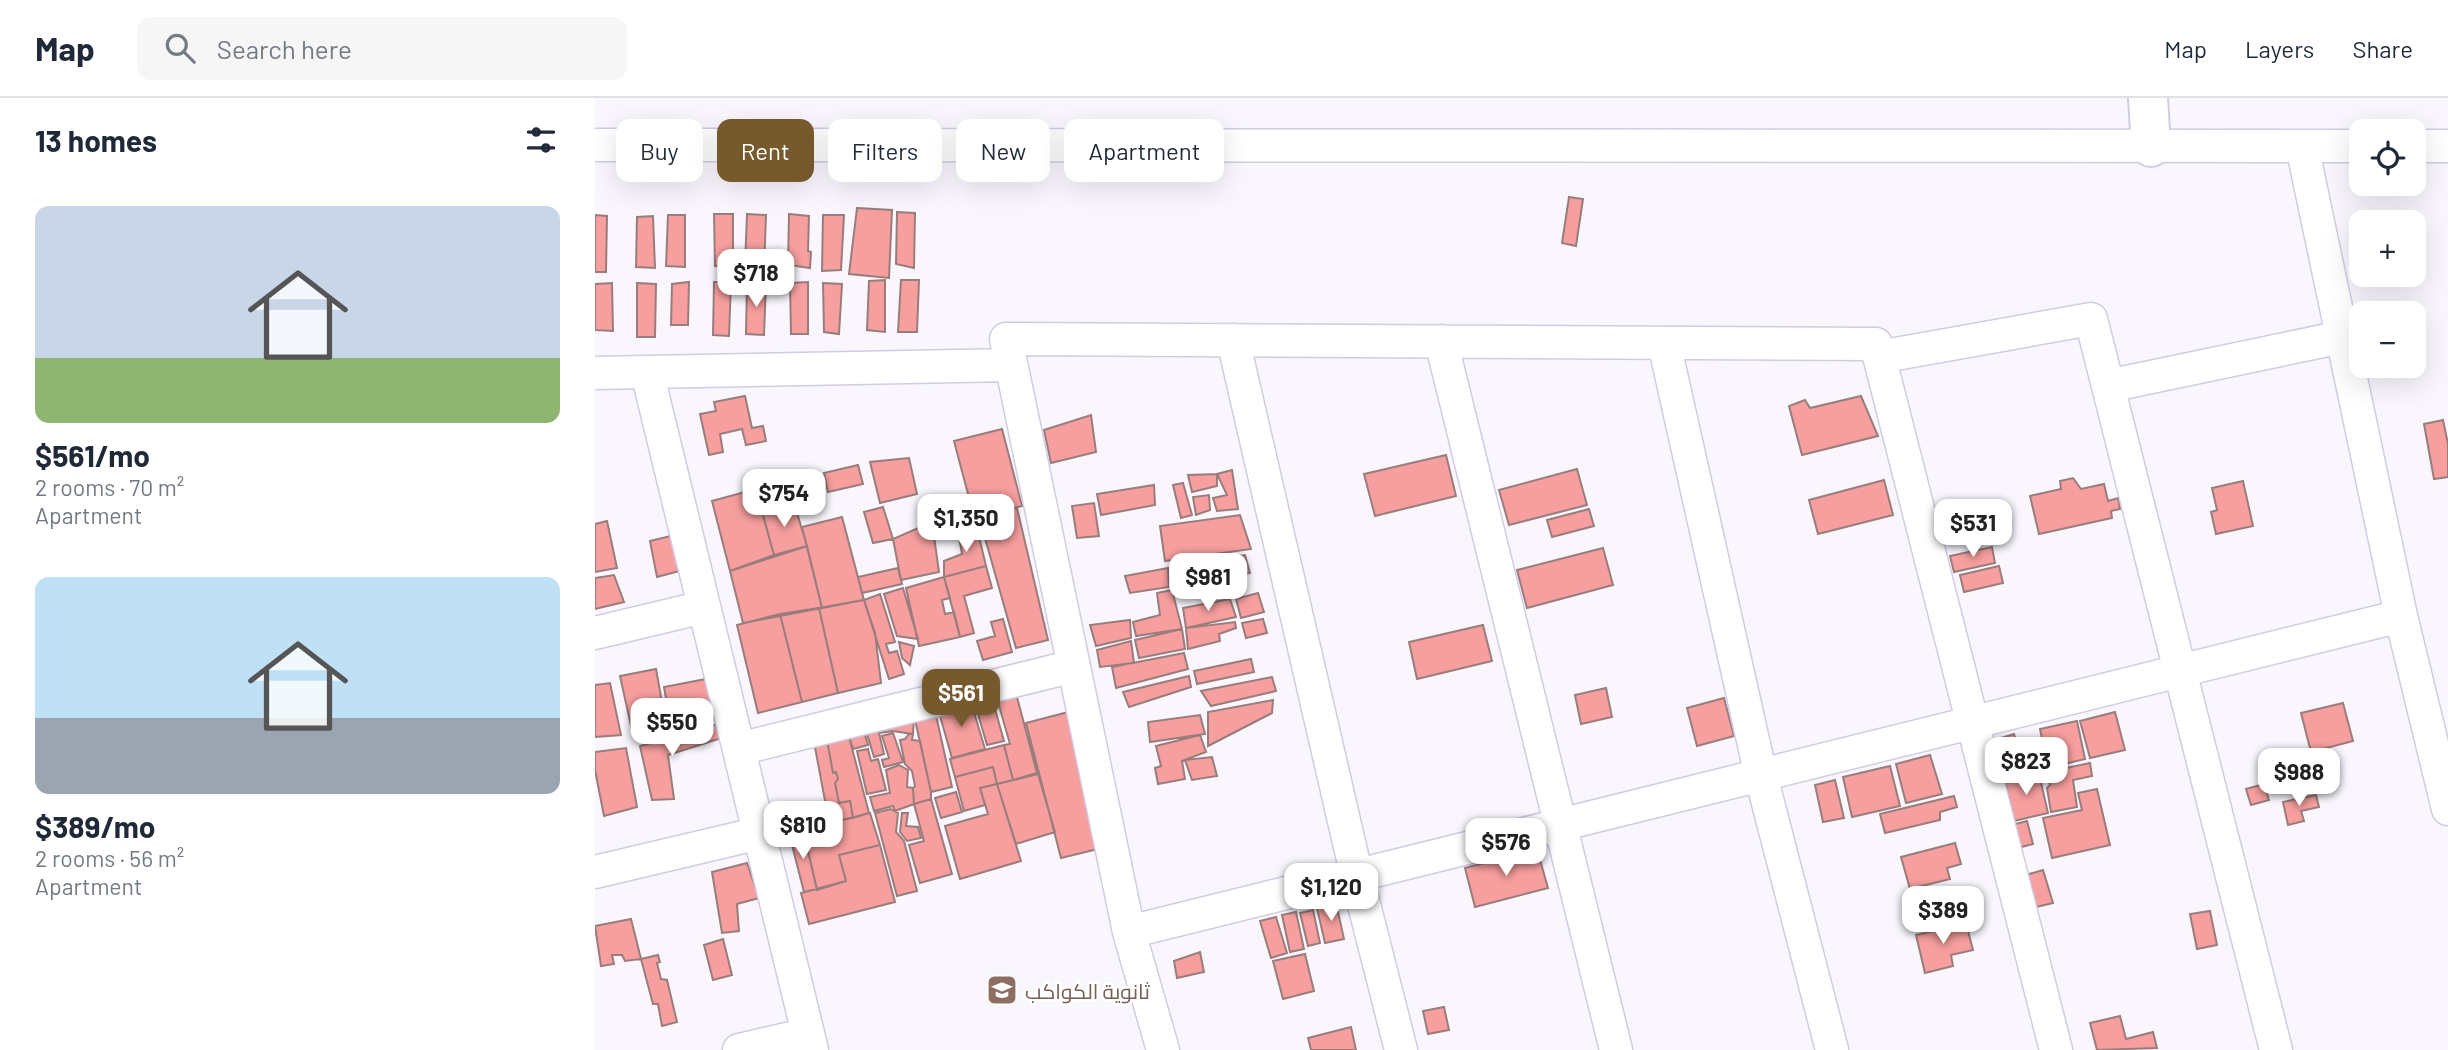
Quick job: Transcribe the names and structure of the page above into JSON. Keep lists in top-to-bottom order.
{
  "places": {
    "school or university": ["ثانوية الكواكب"]
  },
  "page": {
    "header": "Map",
    "search": "Search here",
    "nav": ["Map", "Layers", "Share"],
    "heading": "13 homes",
    "map_buttons": ["+", "−"],
    "chip": [
      "Buy",
      "Rent",
      "Filters",
      "New",
      "Apartment"
    ],
    "list": [
      {
        "name": "$561/mo",
        "note": "2 rooms · 70 m² · Apartment"
      },
      {
        "name": "$389/mo",
        "note": "2 rooms · 56 m² · Apartment"
      }
    ],
    "price": [
      "$718",
      "$754",
      "$1,350",
      "$531",
      "$981",
      "$561",
      "$550",
      "$823",
      "$988",
      "$810",
      "$576",
      "$1,120",
      "$389"
    ]
  }
}
